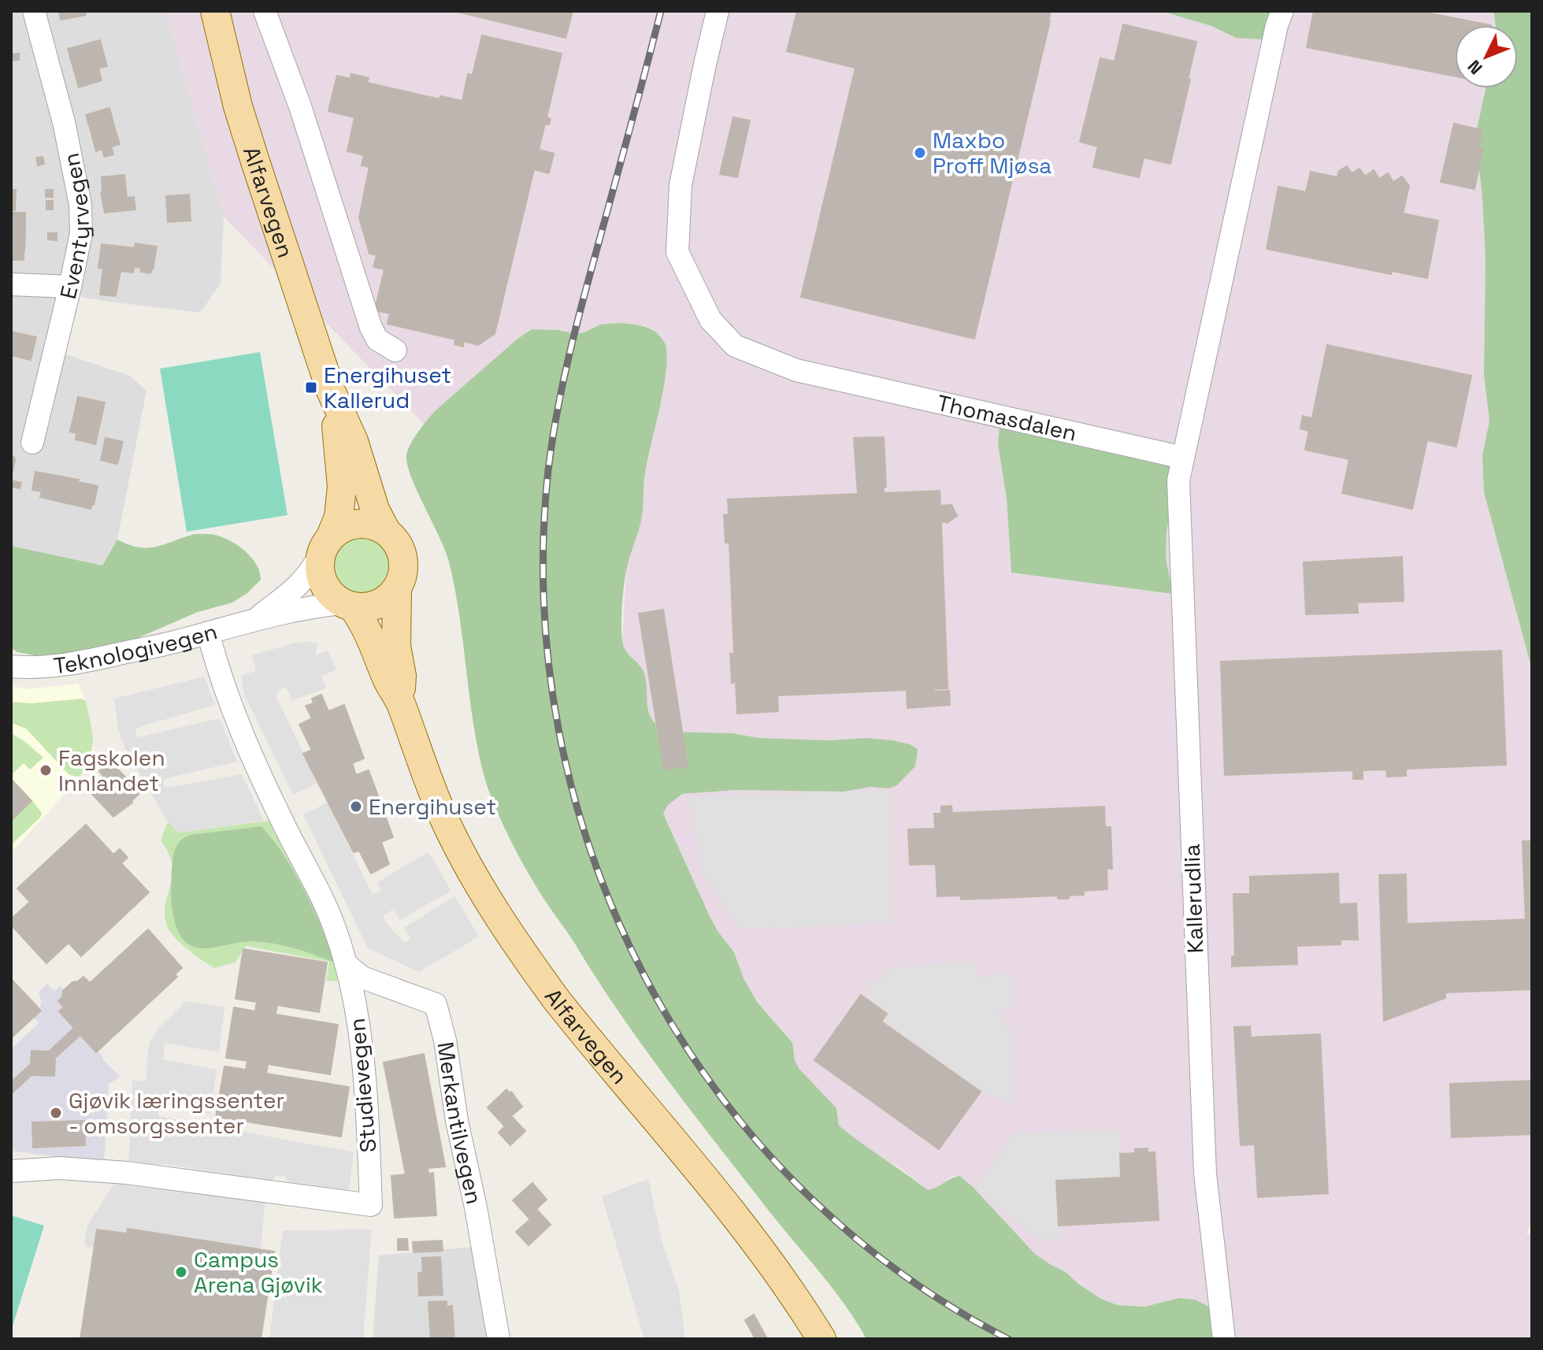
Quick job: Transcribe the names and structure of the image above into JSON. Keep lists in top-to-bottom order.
{
  "streets": {
    "main road": ["Alfarvegen"],
    "street": [
      "Eventyrvegen",
      "Thomasdalen",
      "Teknologivegen",
      "Kallerudlia",
      "Studievegen",
      "Merkantilvegen"
    ]
  },
  "crossings": [
    ["Alfarvegen", "Teknologivegen"],
    ["Thomasdalen", "Kallerudlia"],
    ["Teknologivegen", "Studievegen"],
    ["Studievegen", "Merkantilvegen"]
  ],
  "places": {
    "other": [
      "Maxbo Proff Mjøsa",
      "Fagskolen Innlandet",
      "Energihuset",
      "Gjøvik læringssenter - omsorgssenter",
      "Campus Arena Gjøvik"
    ],
    "transit": ["Energihuset Kallerud"]
  },
  "north": "bottom left"
}
